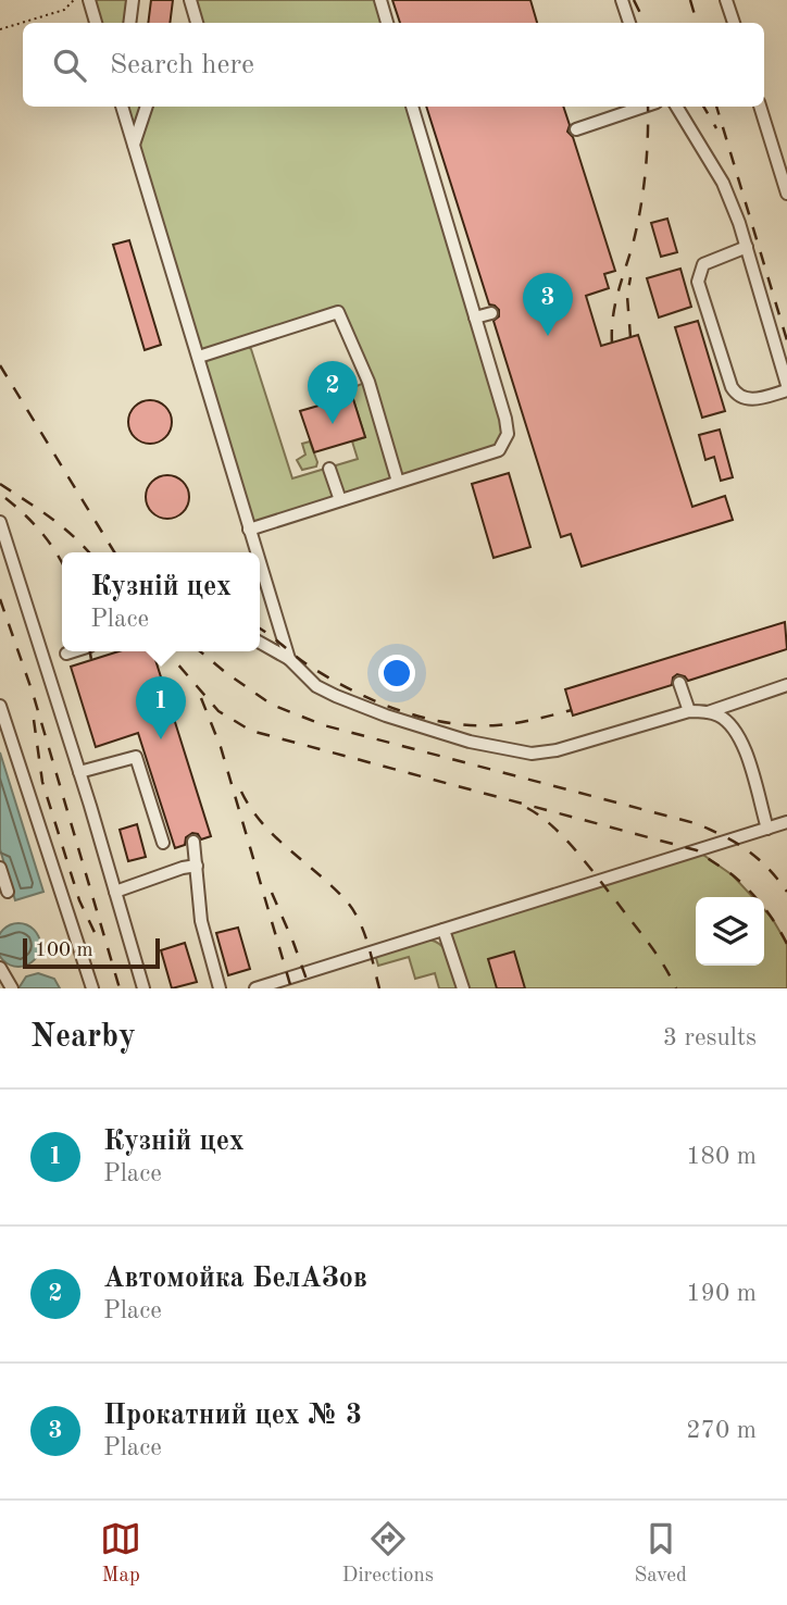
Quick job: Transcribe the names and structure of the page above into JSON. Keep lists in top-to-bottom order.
{
  "scale_bar": "100 m",
  "page": {
    "search": "Search here",
    "pins": ["3", "2", "1"],
    "popup": ["Кузній цех", "Place"],
    "scale": "100 m",
    "heading": ["Nearby", "3 results"],
    "list": [
      {
        "mark": "1",
        "name": "Кузній цех",
        "note": "Place",
        "value": "180 m"
      },
      {
        "mark": "2",
        "name": "Автомойка БелАЗов",
        "note": "Place",
        "value": "190 m"
      },
      {
        "mark": "3",
        "name": "Прокатний цех № 3",
        "note": "Place",
        "value": "270 m"
      }
    ],
    "nav": ["Map", "Directions", "Saved"]
  }
}
